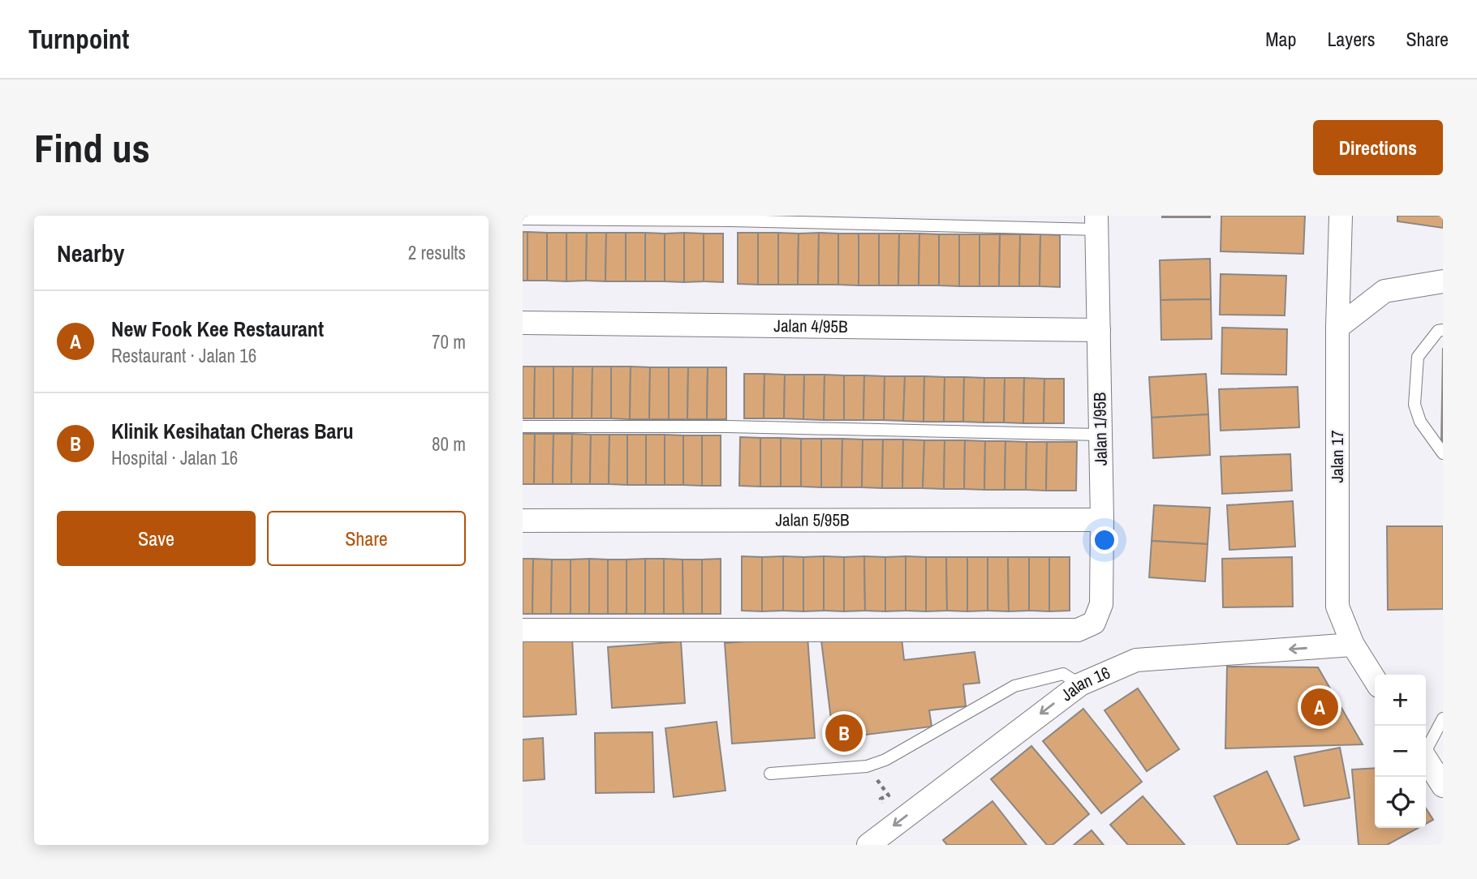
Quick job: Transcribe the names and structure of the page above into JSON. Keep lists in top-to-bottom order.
{
  "streets": {
    "street": [
      "Jalan 4/95B",
      "Jalan 1/95B",
      "Jalan 17",
      "Jalan 5/95B",
      "Jalan 16"
    ]
  },
  "crossings": [
    ["Jalan 4/95B", "Jalan 1/95B"],
    ["Jalan 1/95B", "Jalan 5/95B"],
    ["Jalan 17", "Jalan 16"]
  ],
  "one_way": ["Jalan 16"],
  "page": {
    "header": "Turnpoint",
    "nav": ["Map", "Layers", "Share"],
    "buttons": [
      "Directions",
      ["Save", "Share"]
    ],
    "title": "Find us",
    "heading": ["Nearby", "2 results"],
    "list": [
      {
        "mark": "A",
        "name": "New Fook Kee Restaurant",
        "note": "Restaurant · Jalan 16",
        "value": "70 m"
      },
      {
        "mark": "B",
        "name": "Klinik Kesihatan Cheras Baru",
        "note": "Hospital · Jalan 16",
        "value": "80 m"
      }
    ],
    "map_buttons": ["+", "−"],
    "pins": ["A", "B"]
  }
}
